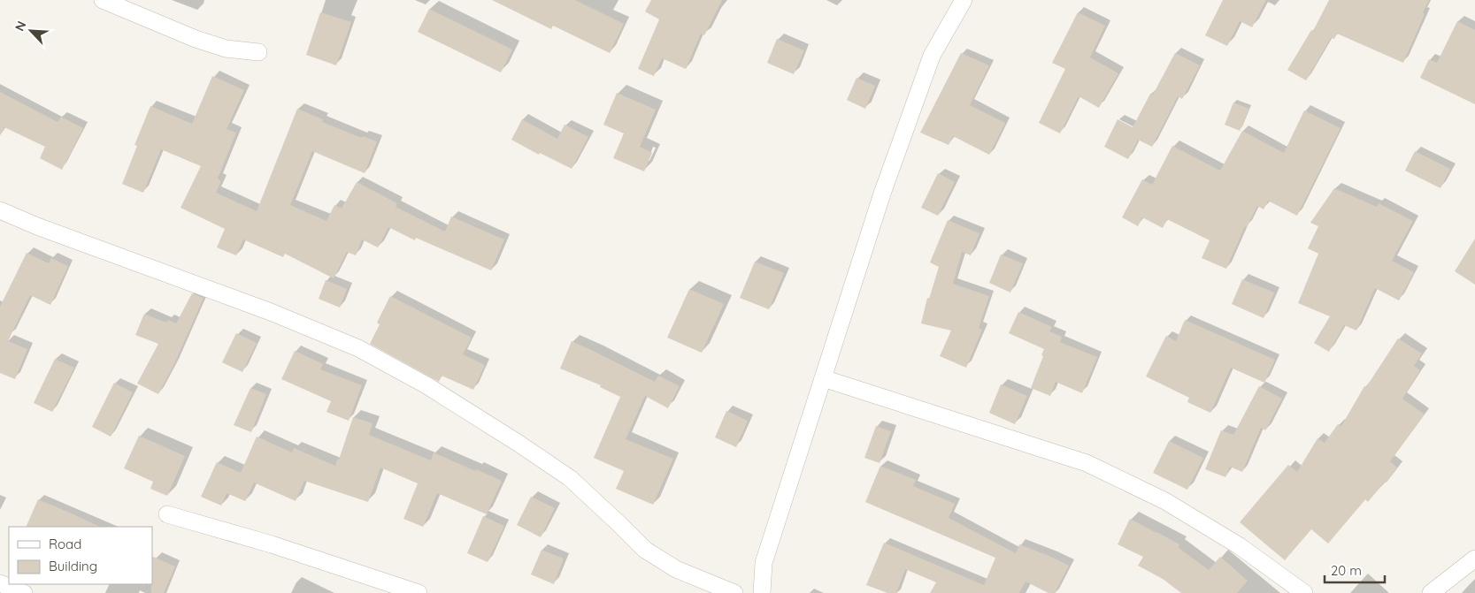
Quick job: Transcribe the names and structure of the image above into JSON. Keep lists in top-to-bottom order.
{
  "legend": ["Road", "Building"],
  "scale_bar": "20 m",
  "north": "top left"
}
